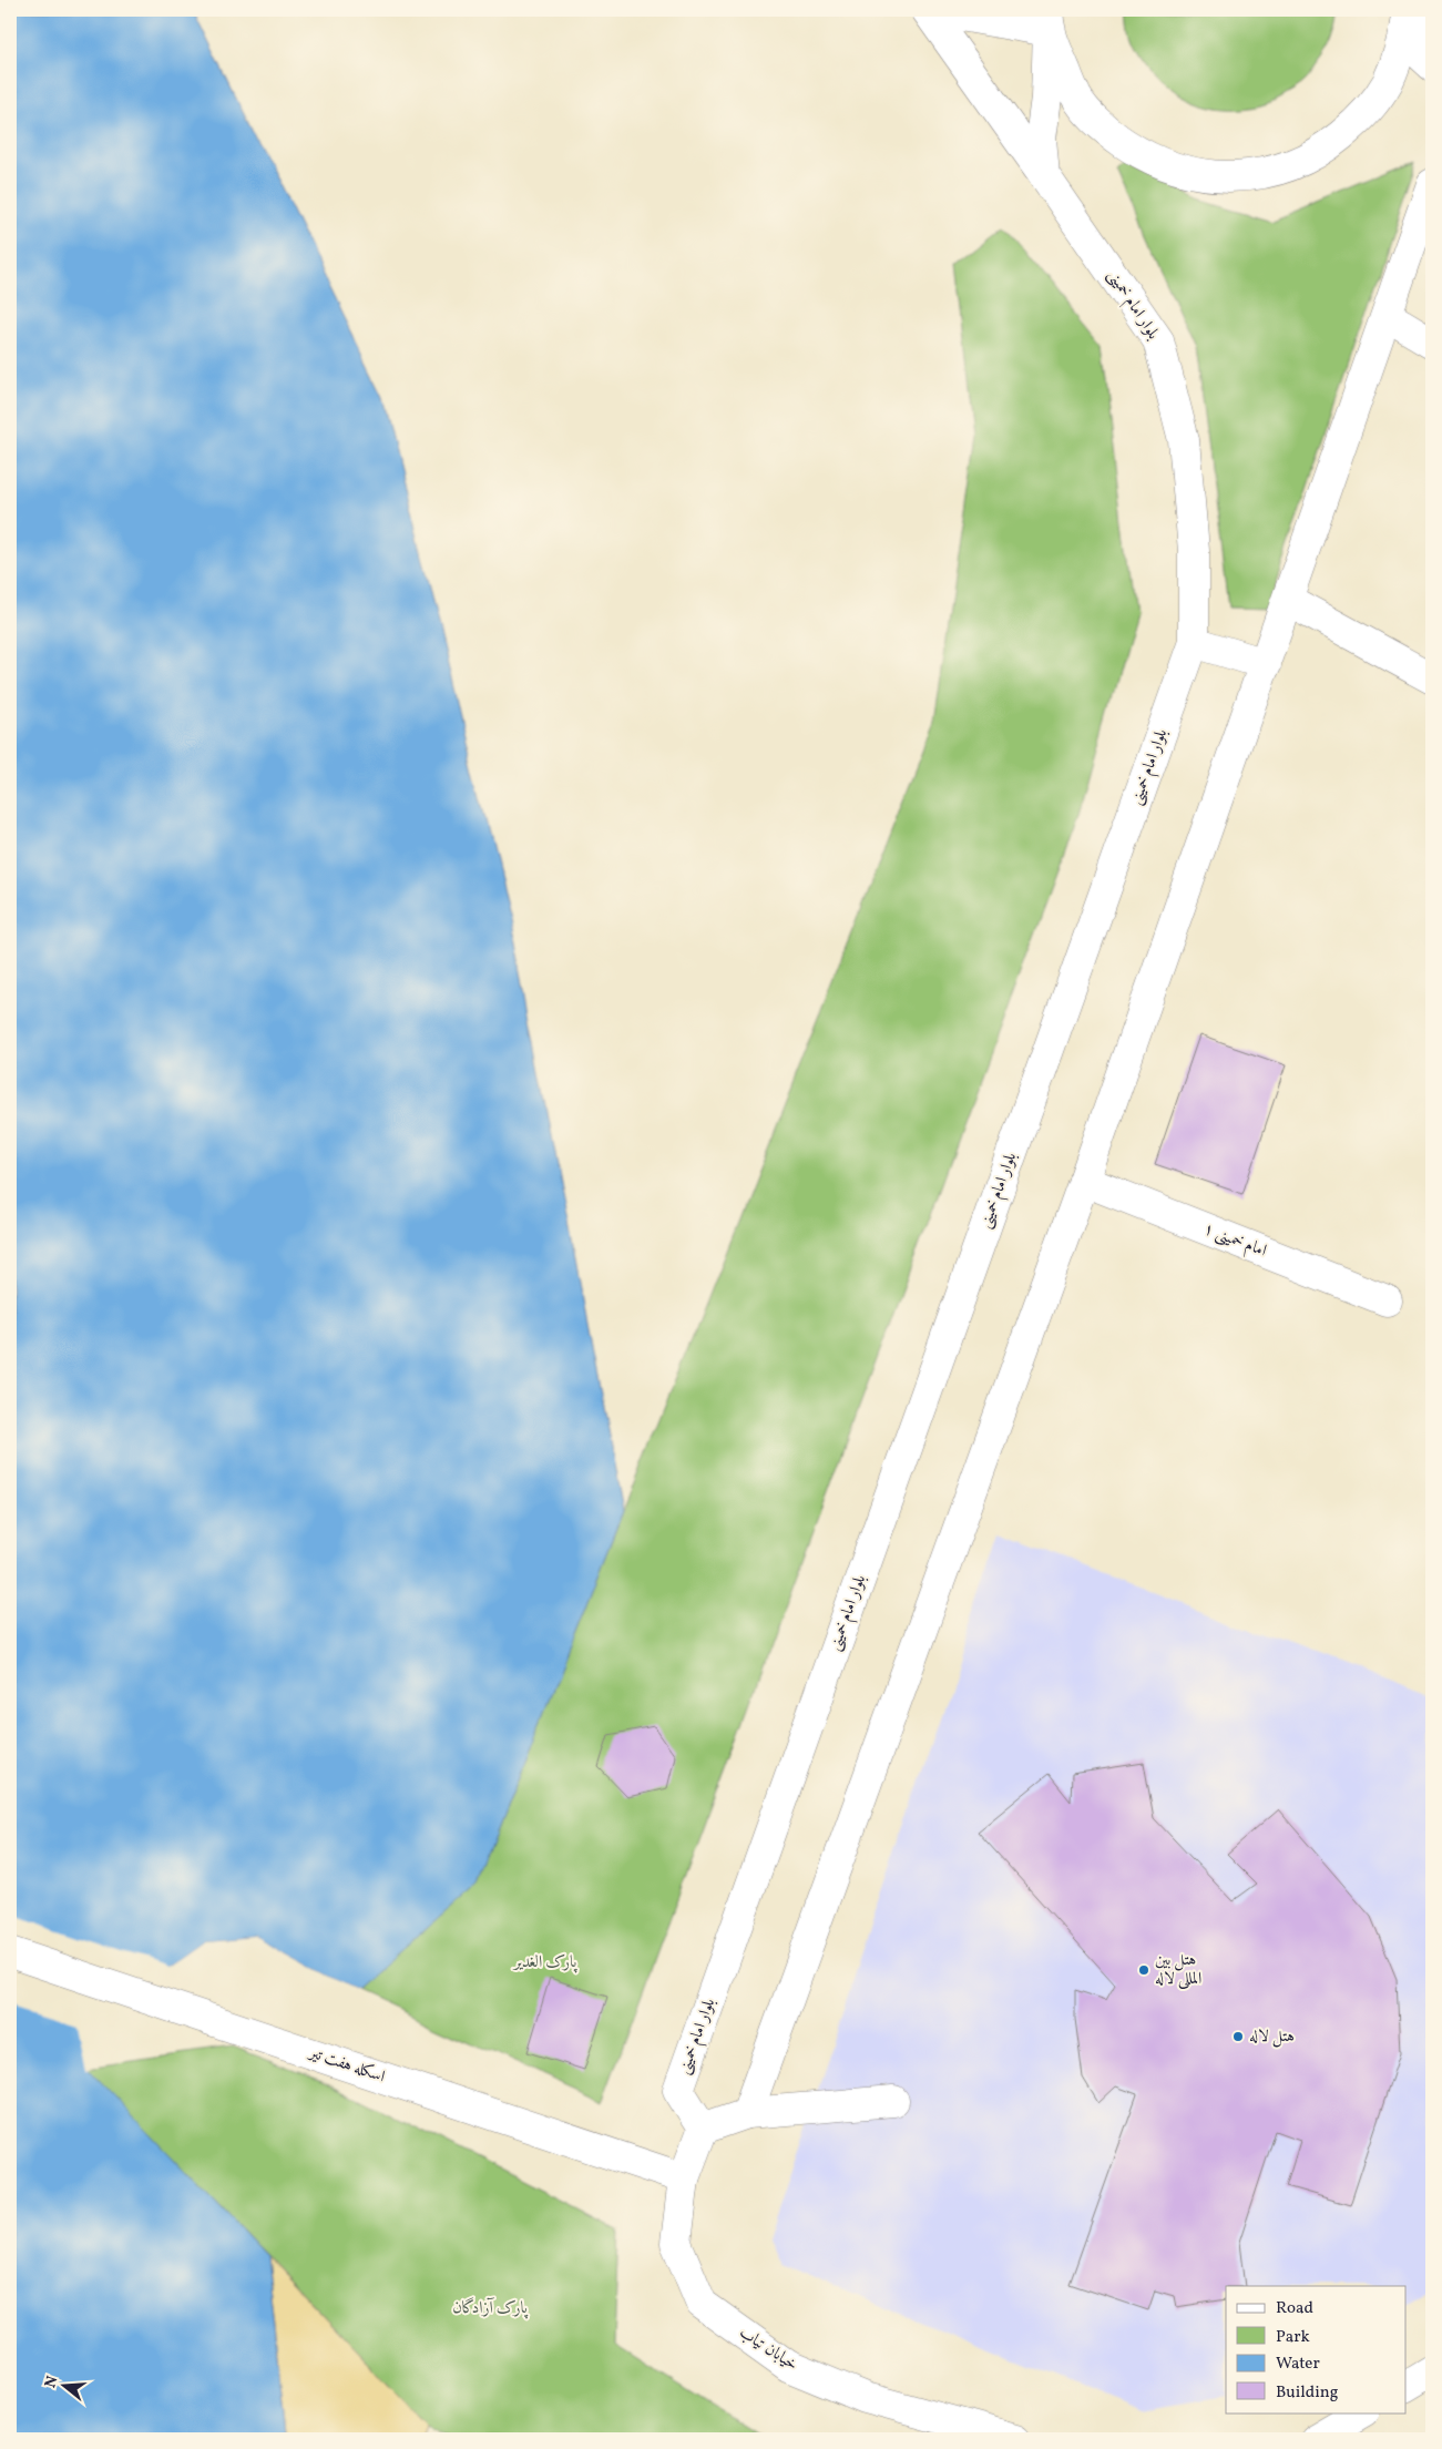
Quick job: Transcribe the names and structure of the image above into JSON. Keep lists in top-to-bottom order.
{
  "streets": {
    "main road": [
      "بلوار امام خمینی",
      "امام خمینی ۱",
      "اسکله هفت تیر",
      "خیابان تیاب"
    ]
  },
  "crossings": [
    ["بلوار امام خمینی", "خیابان تیاب"],
    ["اسکله هفت تیر", "خیابان تیاب"]
  ],
  "parks": ["پارک الغدیر", "پارک آزادگان"],
  "places": ["هتل بین المللی لاله", "هتل لاله"],
  "legend": [
    "Road",
    "Park",
    "Water",
    "Building"
  ],
  "north": "left"
}
